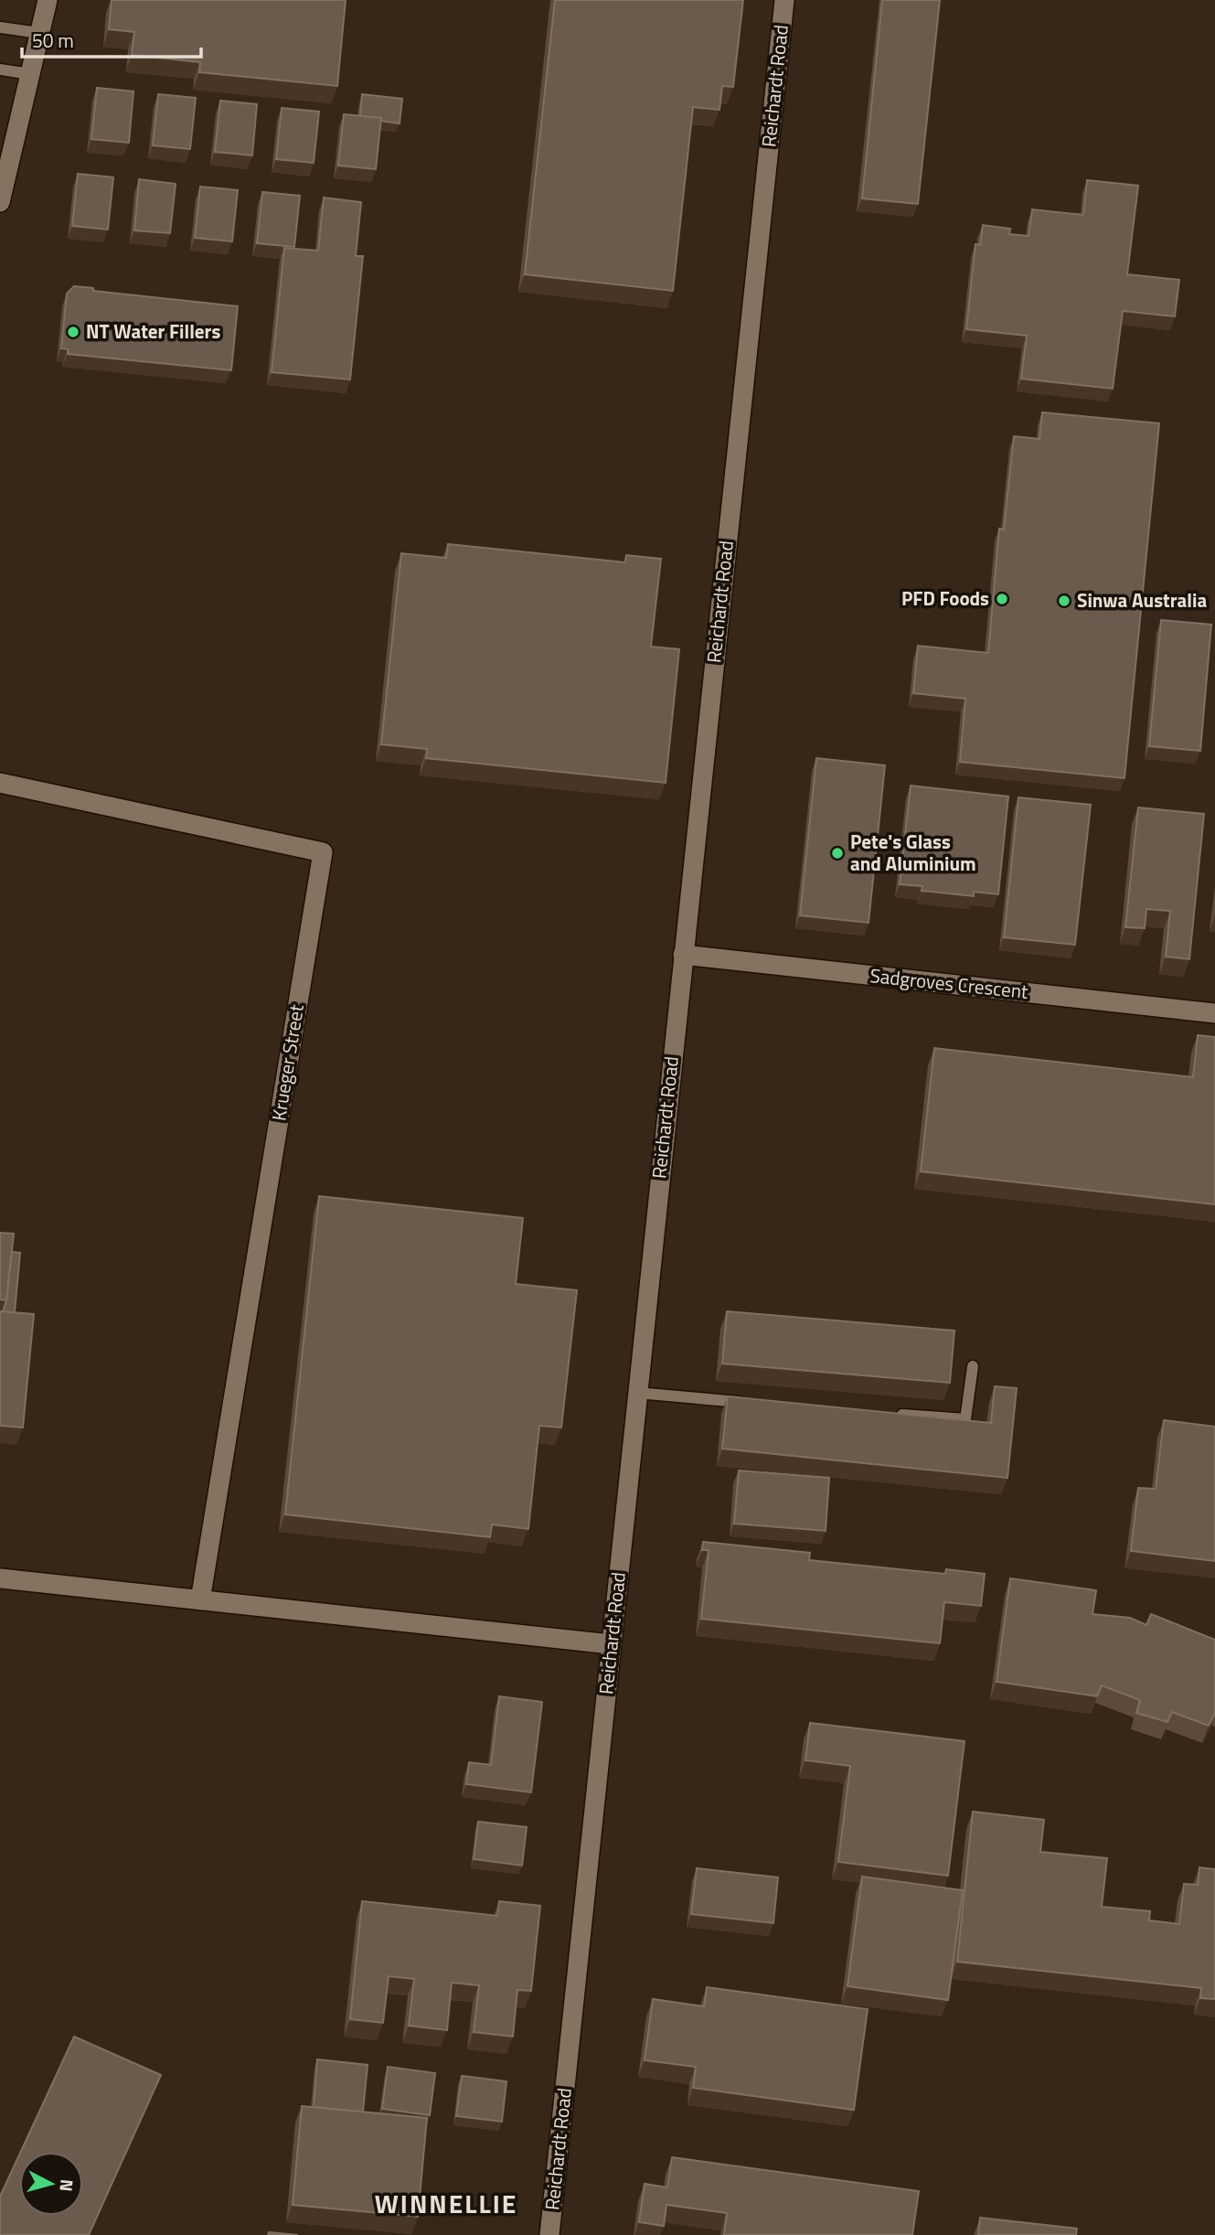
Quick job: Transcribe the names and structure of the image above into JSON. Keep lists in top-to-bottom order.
{
  "streets": {
    "street": ["Reichardt Road", "Sadgroves Crescent", "Krueger Street"]
  },
  "crossings": [
    ["Reichardt Road", "Sadgroves Crescent"]
  ],
  "districts": ["WINNELLIE"],
  "places": [
    "NT Water Fillers",
    "PFD Foods",
    "Sinwa Australia",
    "Pete's Glass and Aluminium"
  ],
  "scale_bar": "50 m",
  "north": "right"
}
